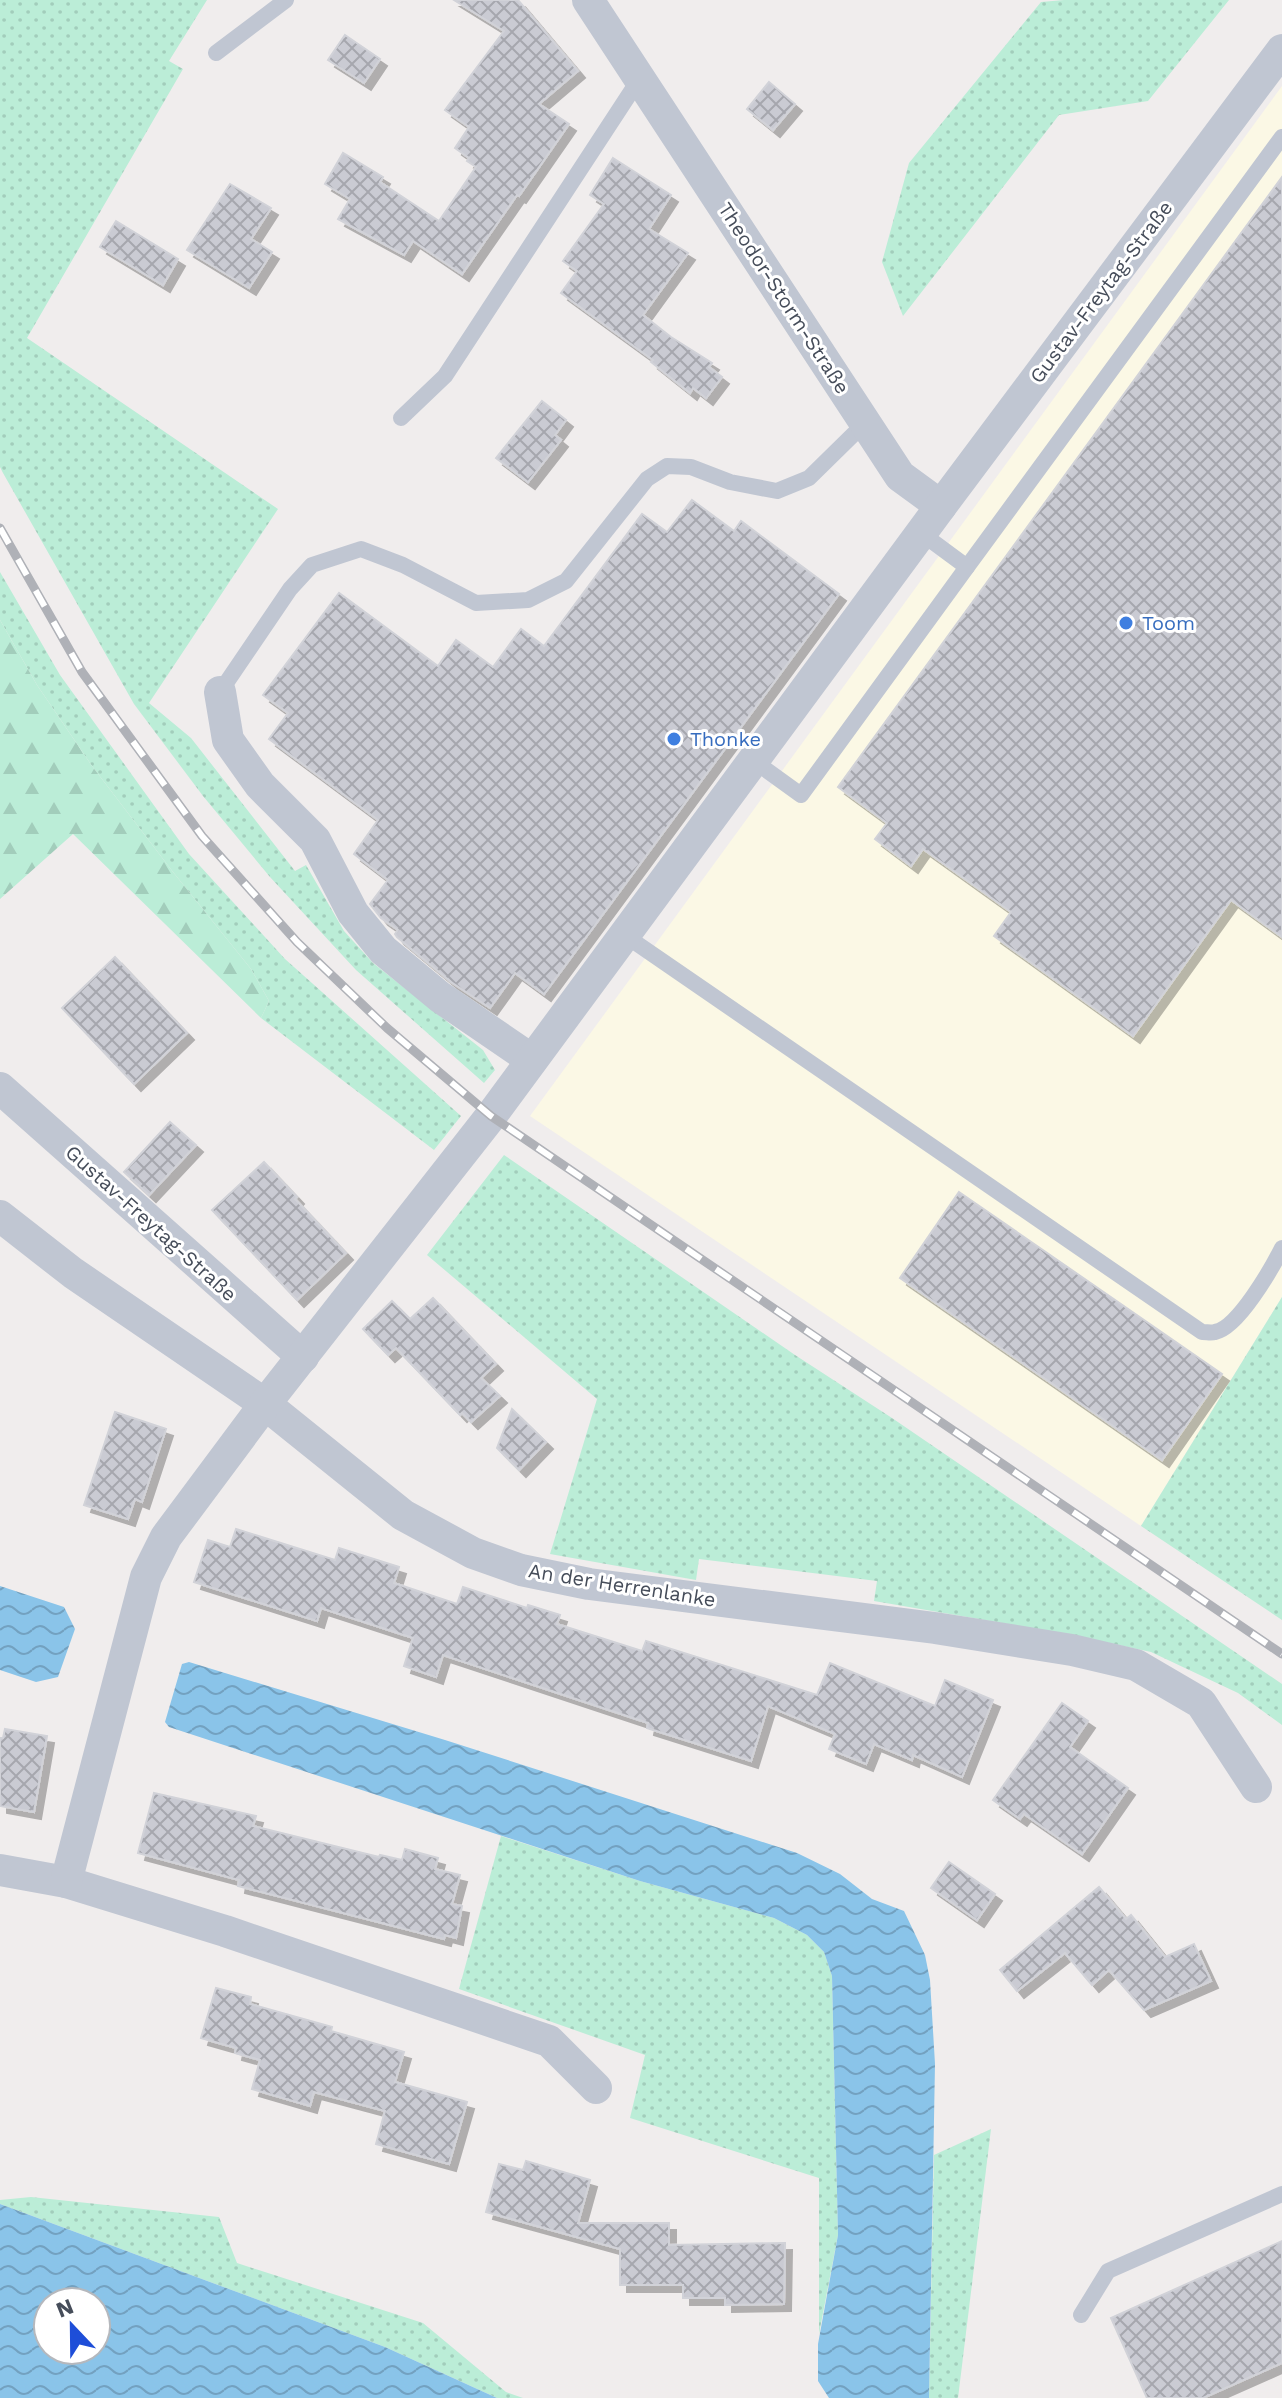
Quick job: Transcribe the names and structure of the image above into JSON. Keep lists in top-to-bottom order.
{
  "streets": {
    "street": ["Gustav-Freytag-Straße", "Theodor-Storm-Straße", "An der Herrenlanke"]
  },
  "crossings": [
    ["Gustav-Freytag-Straße", "Theodor-Storm-Straße"],
    ["Gustav-Freytag-Straße", "An der Herrenlanke"]
  ],
  "places": ["Toom", "Thonke"],
  "north": "top"
}
